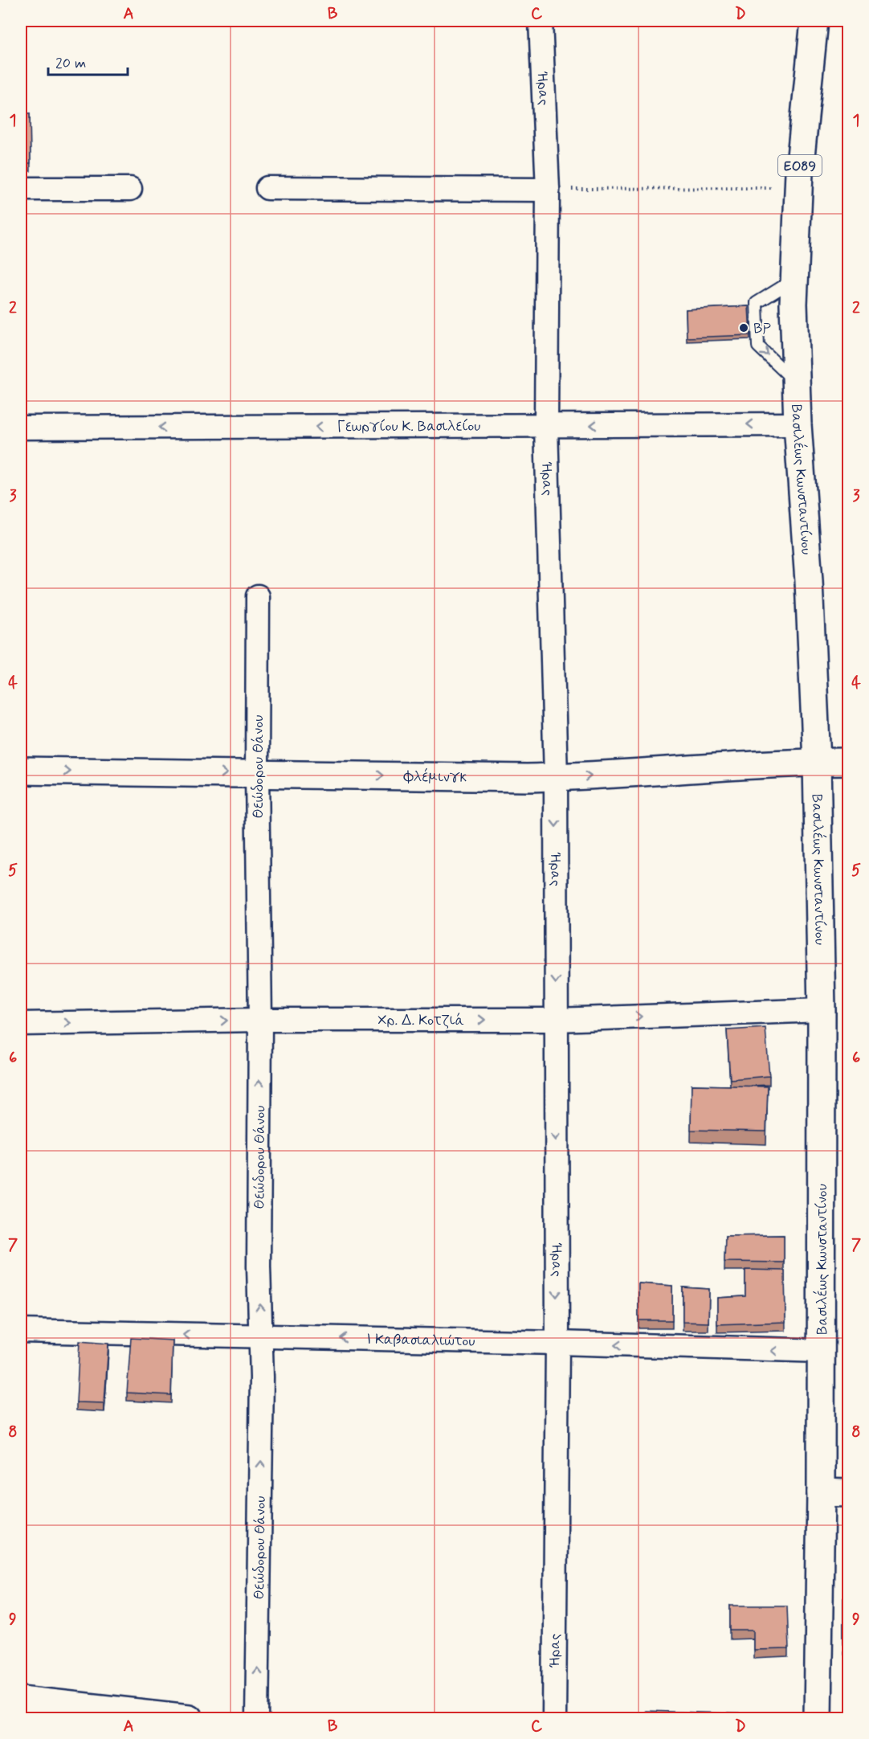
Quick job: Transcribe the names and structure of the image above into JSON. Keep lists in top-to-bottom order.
{
  "streets": {
    "main road": ["ΕΟ89", "Βασιλέως Κωνσταντίνου", "Φλέμινγκ"],
    "street": [
      "Ήρας",
      "Γεωργίου Κ. Βασιλείου",
      "Θεώδορου Θάνου",
      "Χρ. Δ. Κοτζιά",
      "Ι Καβασιαλιώτου"
    ]
  },
  "crossings": [
    ["Ήρας", "Γεωργίου Κ. Βασιλείου"],
    ["Ήρας", "Φλέμινγκ"],
    ["Ήρας", "Χρ. Δ. Κοτζιά"],
    ["Ήρας", "Ι Καβασιαλιώτου"],
    ["ΕΟ89", "Βασιλέως Κωνσταντίνου"],
    ["Γεωργίου Κ. Βασιλείου", "Βασιλέως Κωνσταντίνου"],
    ["Βασιλέως Κωνσταντίνου", "Φλέμινγκ"],
    ["Βασιλέως Κωνσταντίνου", "Χρ. Δ. Κοτζιά"],
    ["Βασιλέως Κωνσταντίνου", "Ι Καβασιαλιώτου"],
    ["Θεώδορου Θάνου", "Φλέμινγκ"],
    ["Θεώδορου Θάνου", "Χρ. Δ. Κοτζιά"],
    ["Θεώδορου Θάνου", "Ι Καβασιαλιώτου"]
  ],
  "one_way": [
    "Γεωργίου Κ. Βασιλείου",
    "Θεώδορου Θάνου",
    "Φλέμινγκ",
    "Χρ. Δ. Κοτζιά",
    "Ι Καβασιαλιώτου"
  ],
  "places": ["BP"],
  "scale_bar": "20 m",
  "grid": {
    "columns": [
      "A",
      "B",
      "C",
      "D"
    ],
    "rows": [
      "1",
      "2",
      "3",
      "4",
      "5",
      "6",
      "7",
      "8",
      "9"
    ]
  }
}
